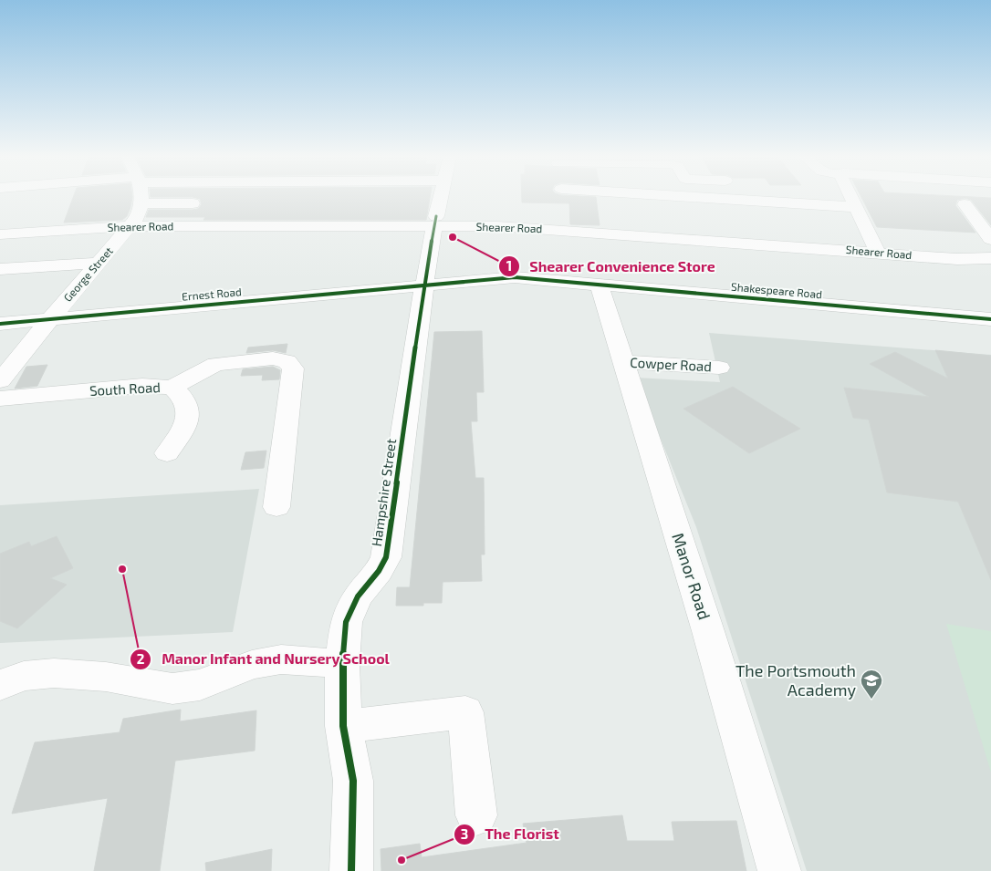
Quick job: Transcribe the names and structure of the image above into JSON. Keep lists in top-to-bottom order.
{
  "streets": {
    "street": [
      "Shearer Road",
      "George Street",
      "Shakespeare Road",
      "Ernest Road",
      "Cowper Road",
      "South Road",
      "Hampshire Street",
      "Manor Road"
    ]
  },
  "crossings": [
    ["Shearer Road", "George Street"],
    ["Shearer Road", "Hampshire Street"],
    ["George Street", "Ernest Road"],
    ["Shakespeare Road", "Ernest Road"],
    ["Shakespeare Road", "Hampshire Street"],
    ["Shakespeare Road", "Manor Road"],
    ["Ernest Road", "Hampshire Street"],
    ["Cowper Road", "Manor Road"]
  ],
  "places": {
    "other": ["Shearer Convenience Store", "Manor Infant and Nursery School", "The Florist"],
    "school or university": ["The Portsmouth Academy"]
  }
}
